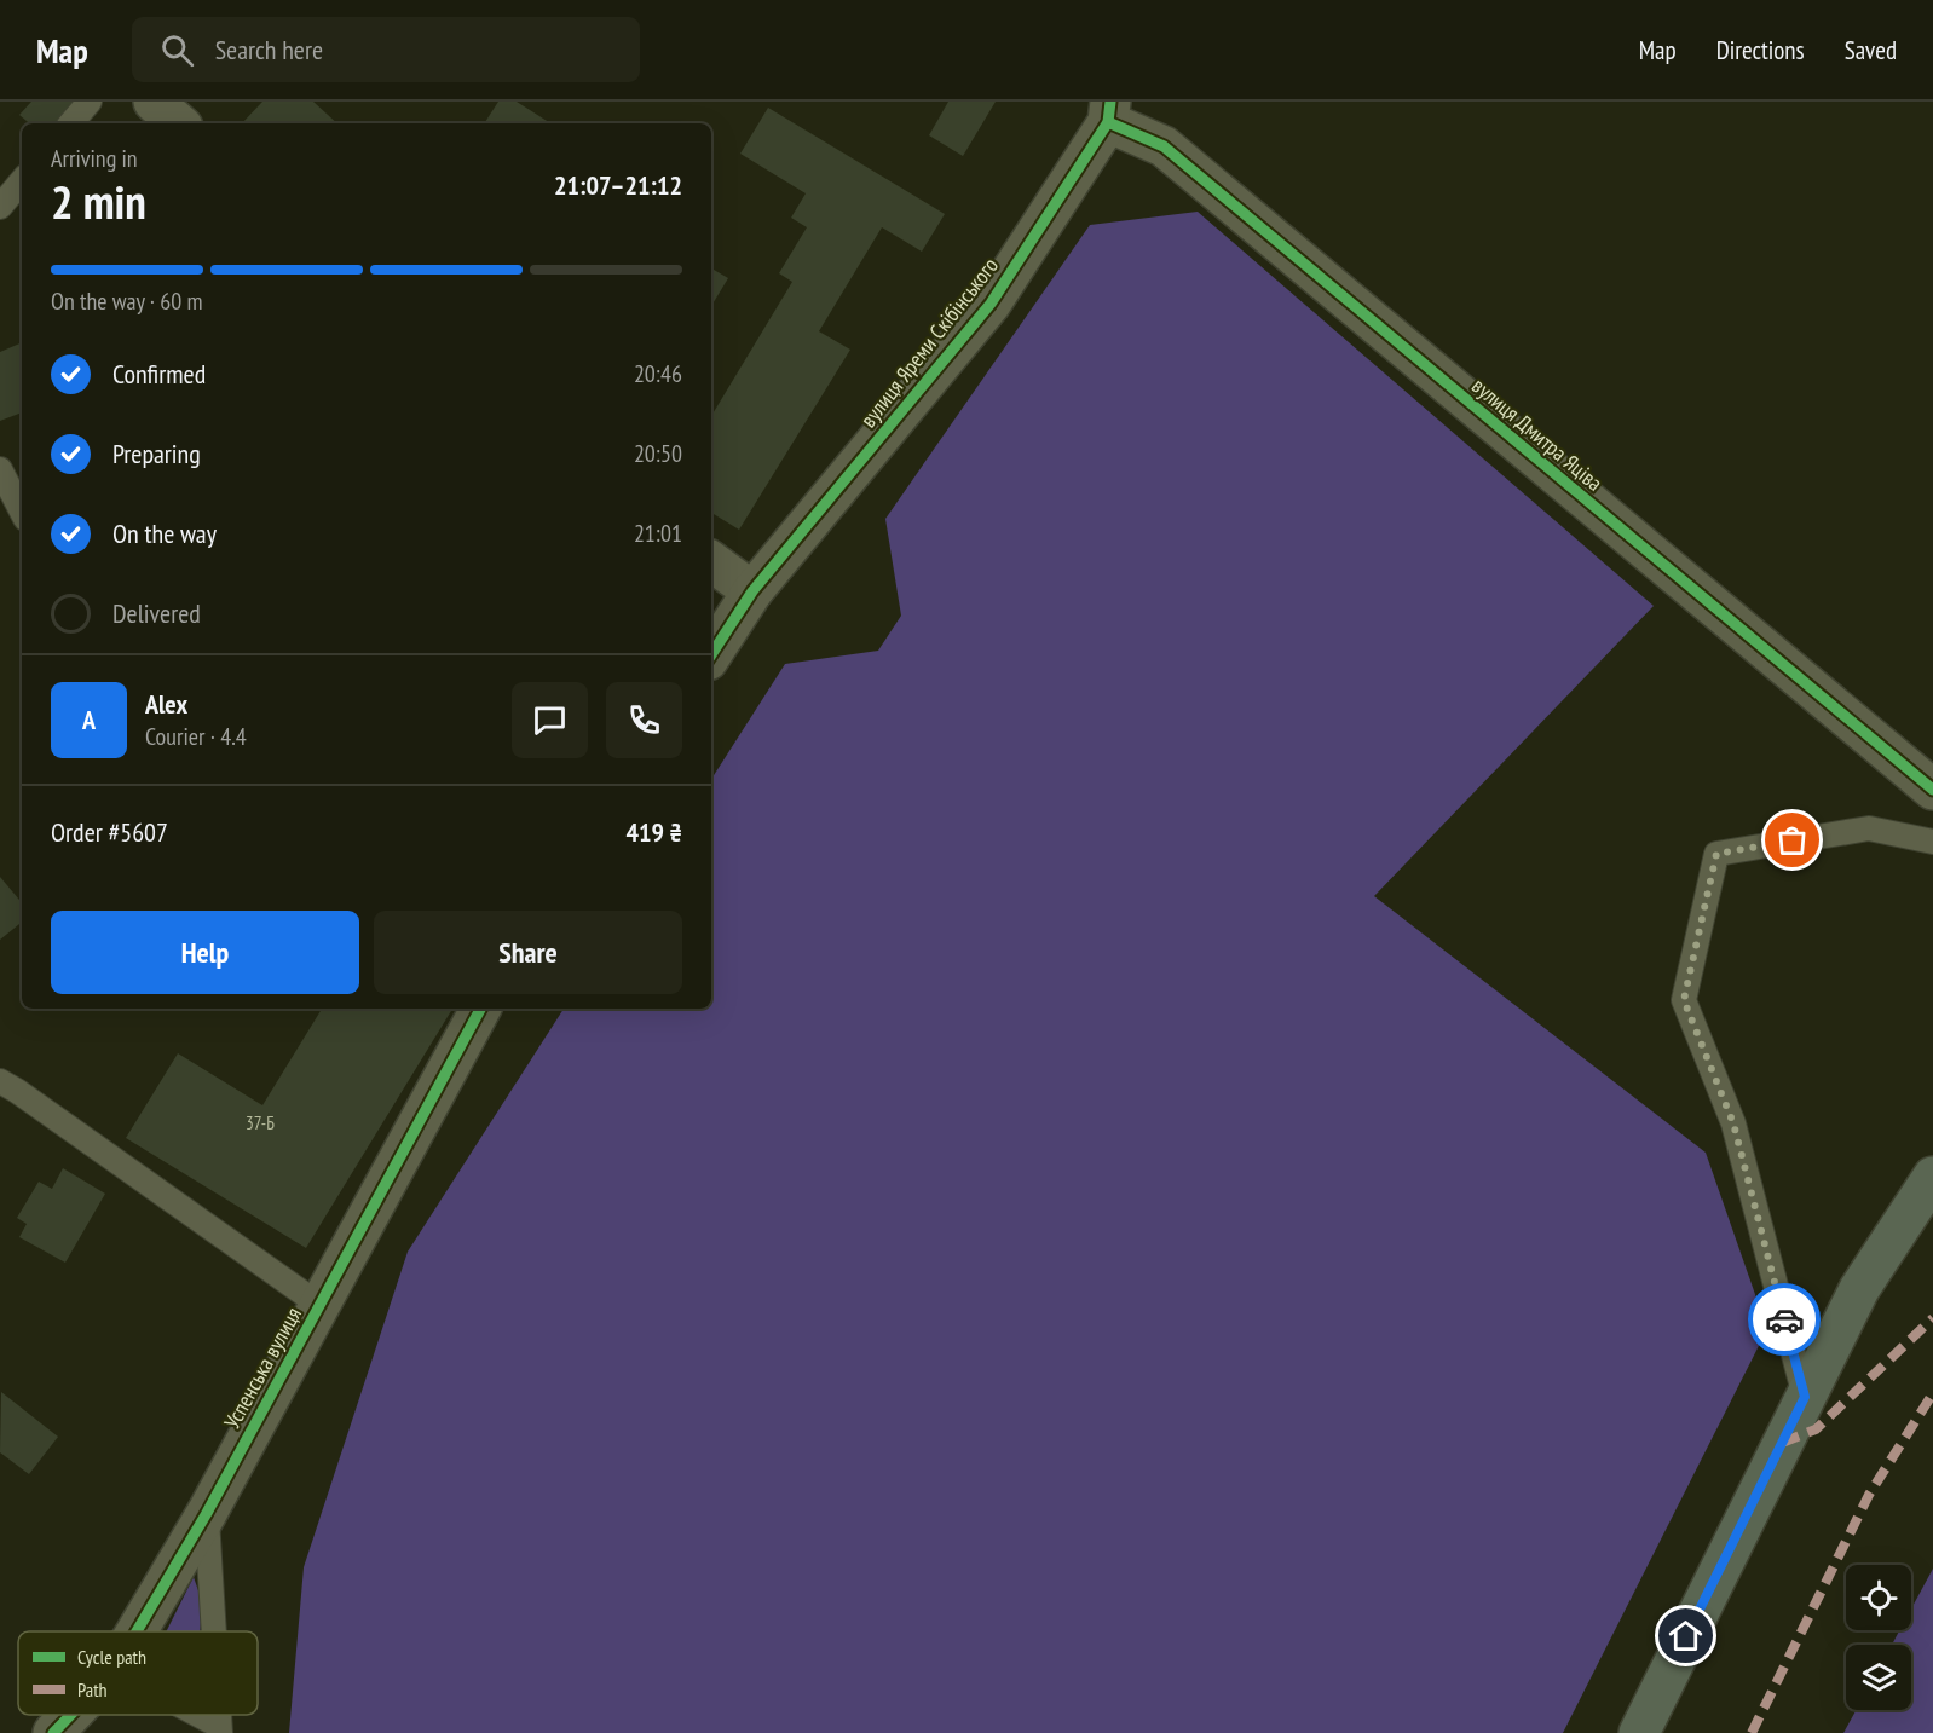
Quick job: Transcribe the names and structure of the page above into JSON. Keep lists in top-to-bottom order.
{
  "streets": {
    "street": ["вулиця Яреми Скібінського", "вулиця Дмитра Яціва", "Успенська вулиця"]
  },
  "crossings": [
    ["вулиця Яреми Скібінського", "вулиця Дмитра Яціва"]
  ],
  "house_numbers": ["37-Б"],
  "legend": ["Cycle path", "Path"],
  "page": {
    "header": "Map",
    "search": "Search here",
    "nav": ["Map", "Directions", "Saved"],
    "heading": ["2 min", "Arriving in", "21:07–21:12"],
    "panel": [
      "Alex",
      "Courier · 4.4",
      "Order #5607",
      "419 ₴"
    ],
    "bar": "On the way · 60 m",
    "list": [
      ["Confirmed", "20:46"],
      ["Preparing", "20:50"],
      ["On the way", "21:01"],
      "Delivered"
    ],
    "round": "A",
    "buttons": ["Help", "Share"]
  }
}
